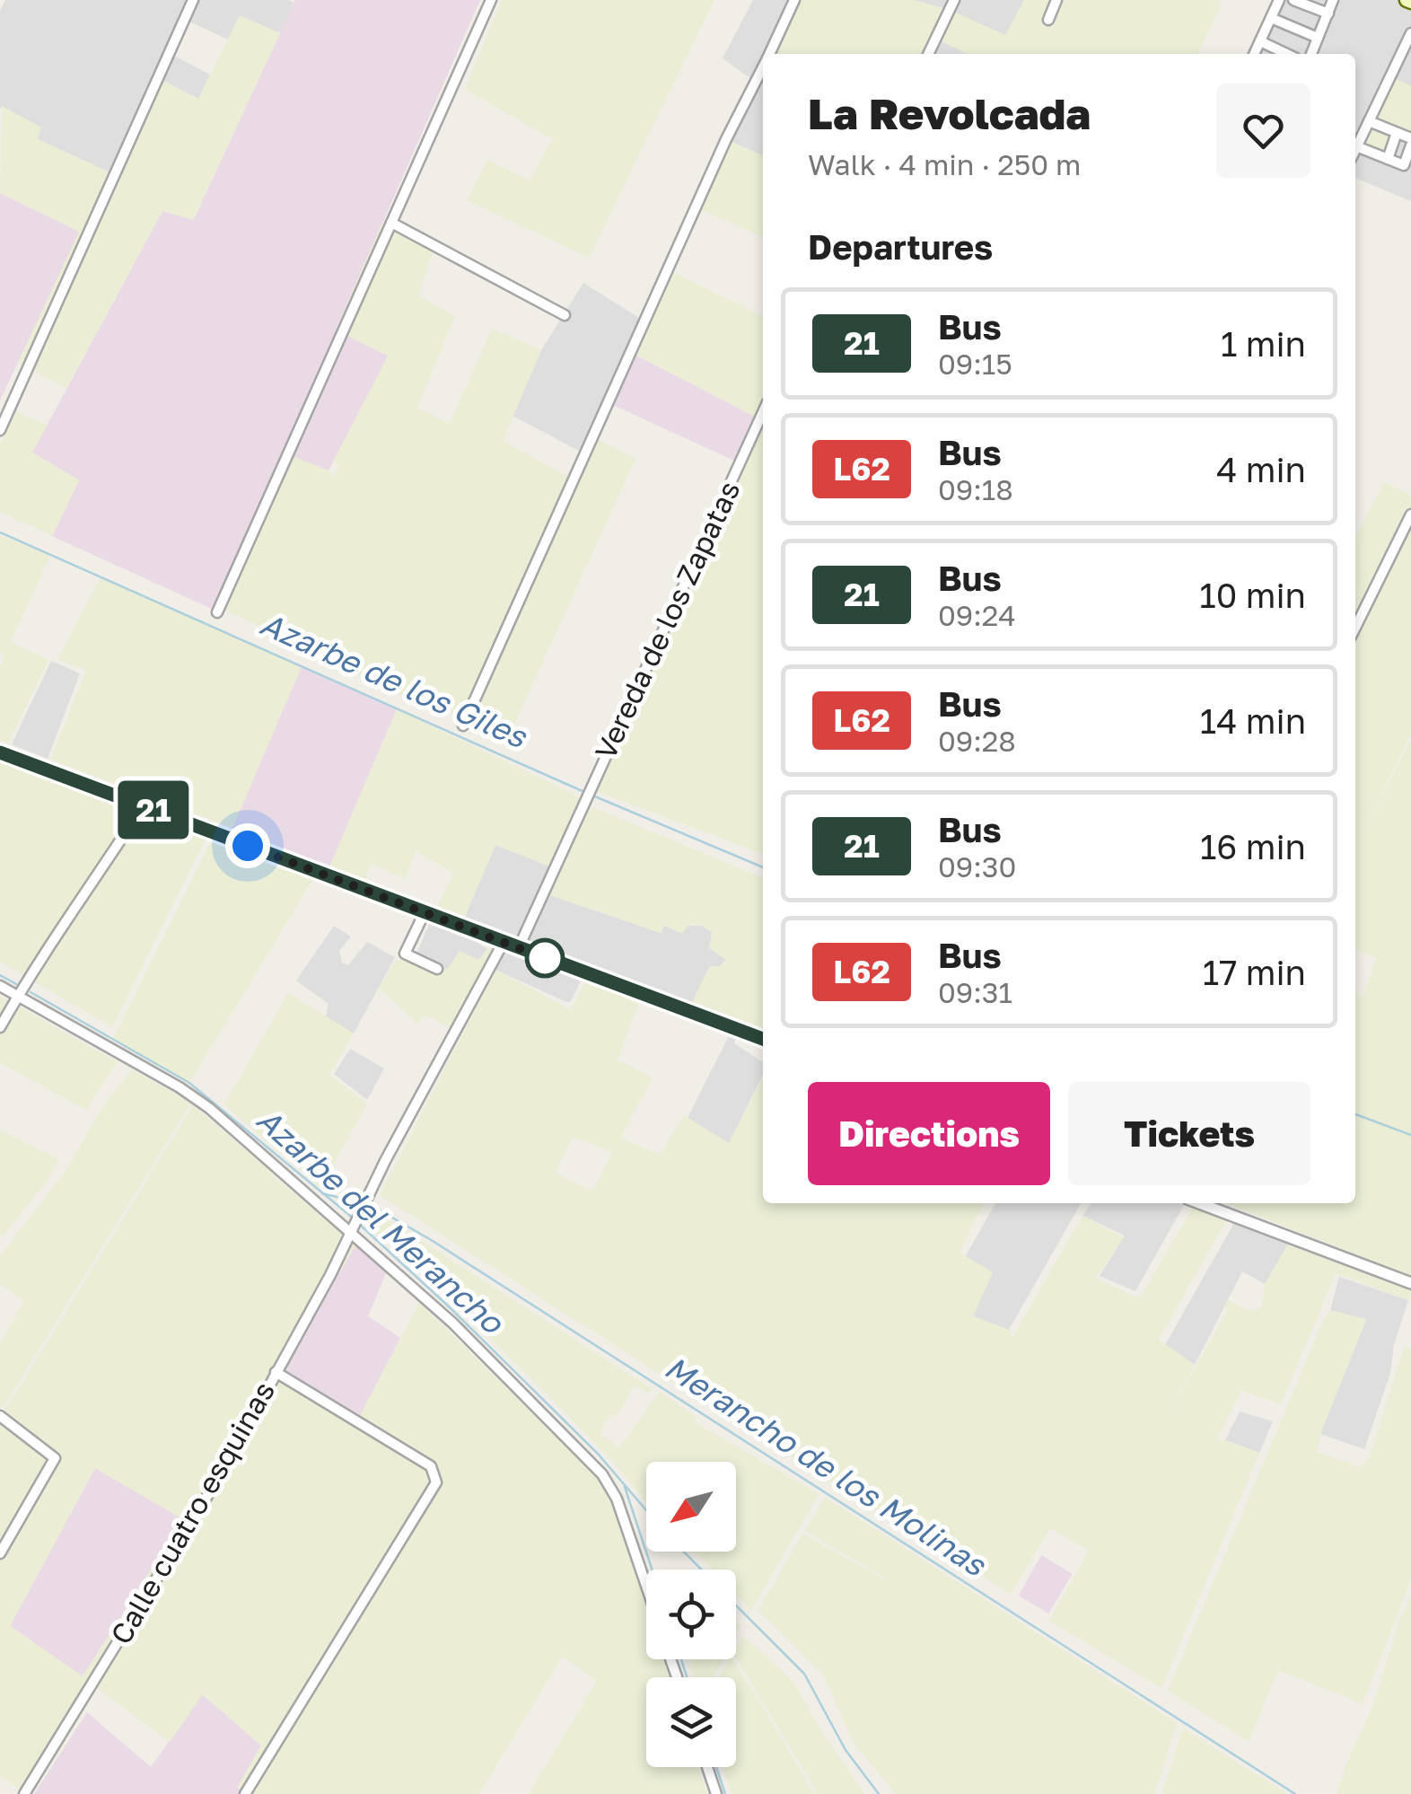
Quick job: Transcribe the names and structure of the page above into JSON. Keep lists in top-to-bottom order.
{
  "streets": {
    "street": ["Vereda de los Zapatas", "Calle cuatro esquinas"]
  },
  "water": ["Azarbe de los Giles", "Azarbe del Merancho", "Merancho de los Molinas"],
  "lines": ["bus line 21"],
  "north": "bottom left",
  "page": {
    "on_map": "21",
    "heading": [
      ["La Revolcada", "Walk · 4 min · 250 m"],
      "Departures"
    ],
    "list": [
      {
        "mark": "21",
        "name": "Bus",
        "note": "09:15",
        "value": "1 min"
      },
      {
        "mark": "L62",
        "name": "Bus",
        "note": "09:18",
        "value": "4 min"
      },
      {
        "mark": "21",
        "name": "Bus",
        "note": "09:24",
        "value": "10 min"
      },
      {
        "mark": "L62",
        "name": "Bus",
        "note": "09:28",
        "value": "14 min"
      },
      {
        "mark": "21",
        "name": "Bus",
        "note": "09:30",
        "value": "16 min"
      },
      {
        "mark": "L62",
        "name": "Bus",
        "note": "09:31",
        "value": "17 min"
      }
    ],
    "buttons": ["Directions", "Tickets"]
  }
}
